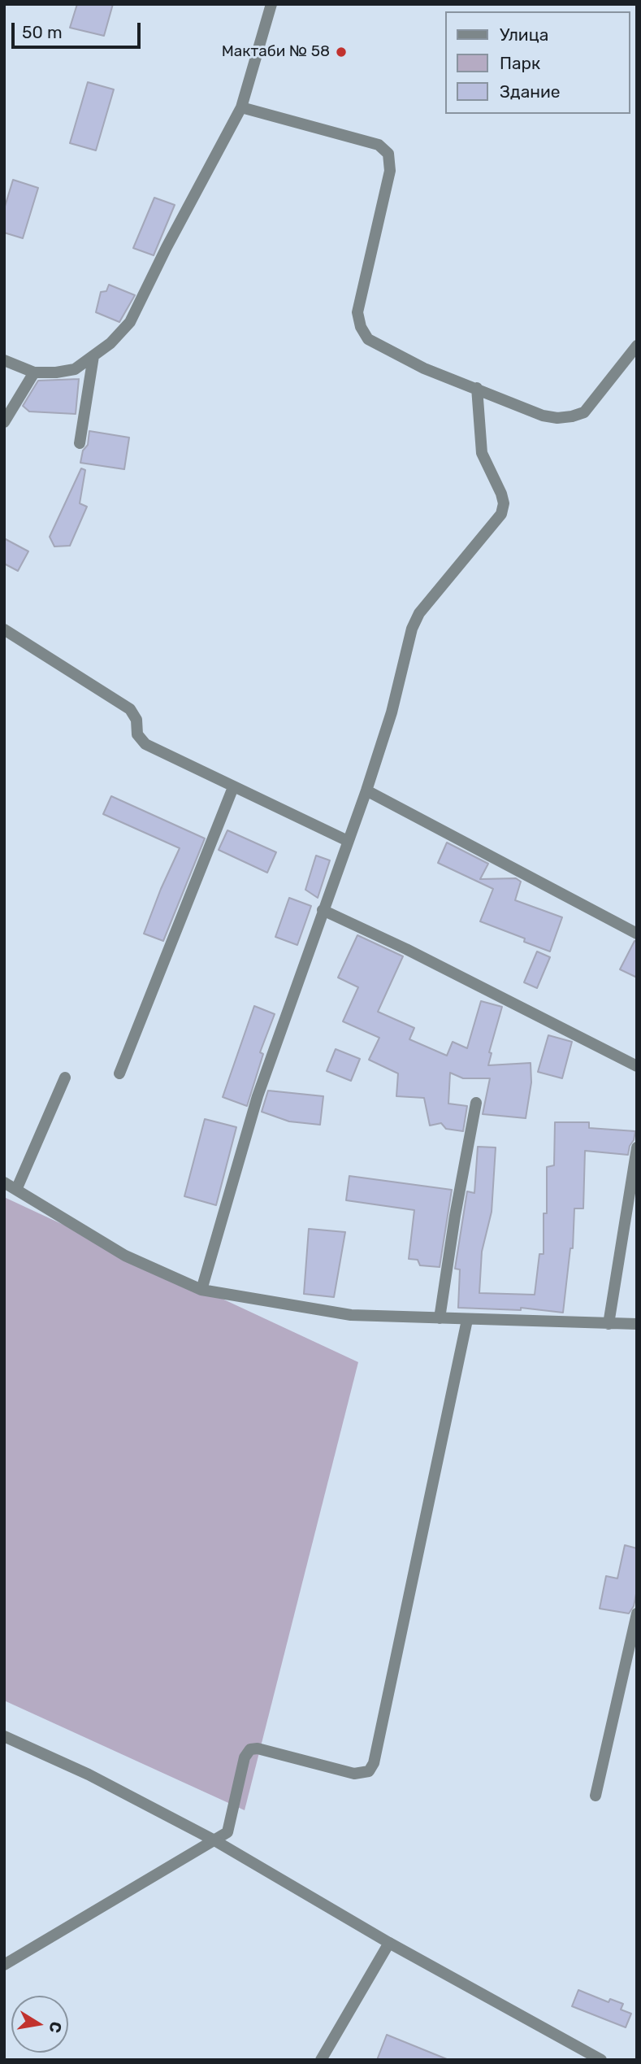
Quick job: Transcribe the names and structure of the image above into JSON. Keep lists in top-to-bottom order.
{
  "places": ["Мактаби № 58"],
  "legend": ["Улица", "Парк", "Здание"],
  "scale_bar": "50 m",
  "north": "right"
}
